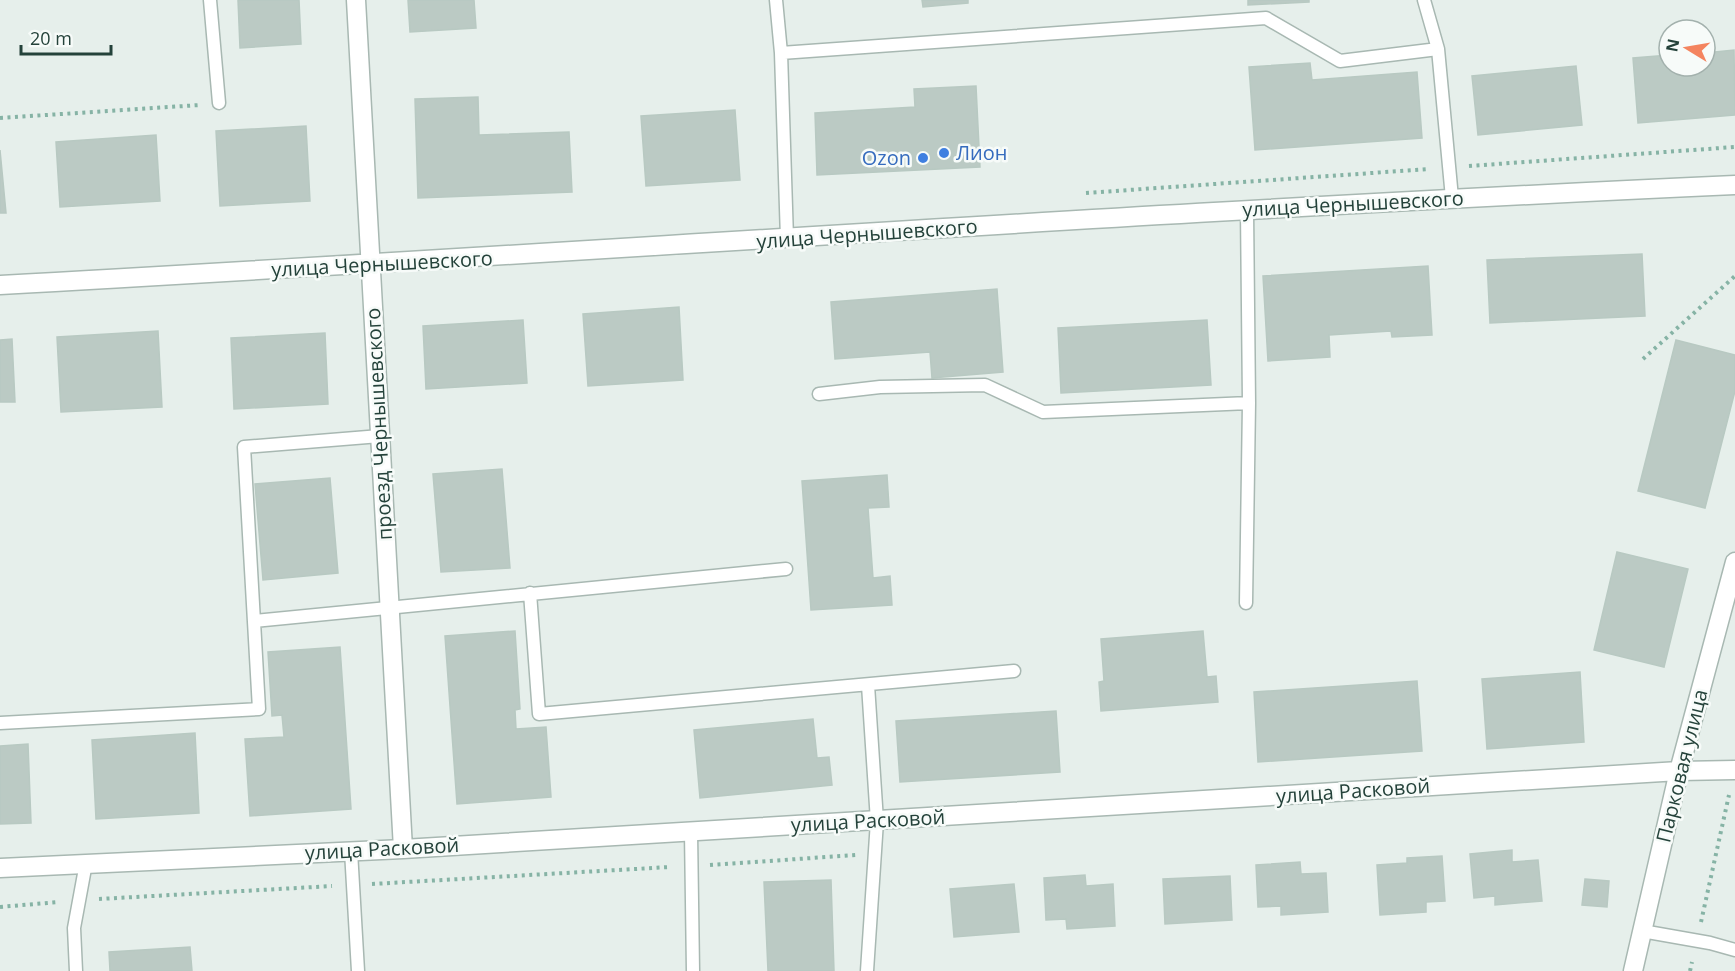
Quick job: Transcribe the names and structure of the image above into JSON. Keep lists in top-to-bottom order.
{
  "streets": {
    "street": [
      "улица Чернышевского",
      "проезд Чернышевского",
      "Парковая улица",
      "улица Расковой"
    ]
  },
  "crossings": [
    ["улица Чернышевского", "проезд Чернышевского"],
    ["проезд Чернышевского", "улица Расковой"],
    ["Парковая улица", "улица Расковой"]
  ],
  "places": ["Лион", "Ozon"],
  "scale_bar": "20 m",
  "north": "left"
}
